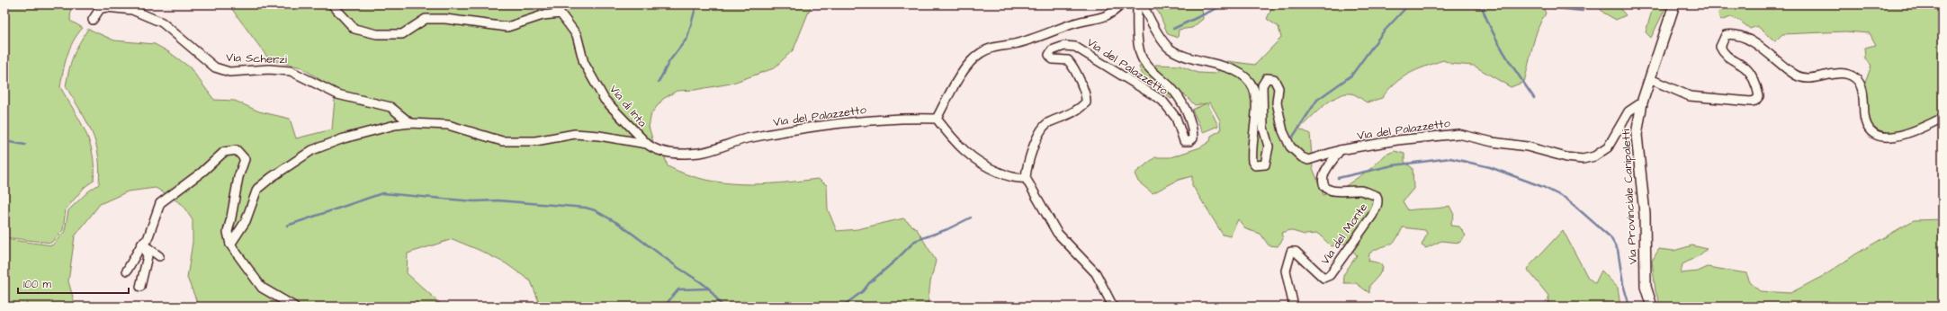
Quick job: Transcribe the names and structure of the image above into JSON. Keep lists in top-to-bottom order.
{
  "streets": {
    "main road": ["Via Provinciale Canipaletti"],
    "street": [
      "Via Scherzi",
      "Via del Palazzetto",
      "Via di Inta",
      "Via del Monte"
    ]
  },
  "crossings": [
    ["Via Scherzi", "Via del Palazzetto"],
    ["Via del Palazzetto", "Via di Inta"],
    ["Via del Palazzetto", "Via Provinciale Canipaletti"],
    ["Via del Palazzetto", "Via del Monte"]
  ],
  "scale_bar": "100 m"
}
